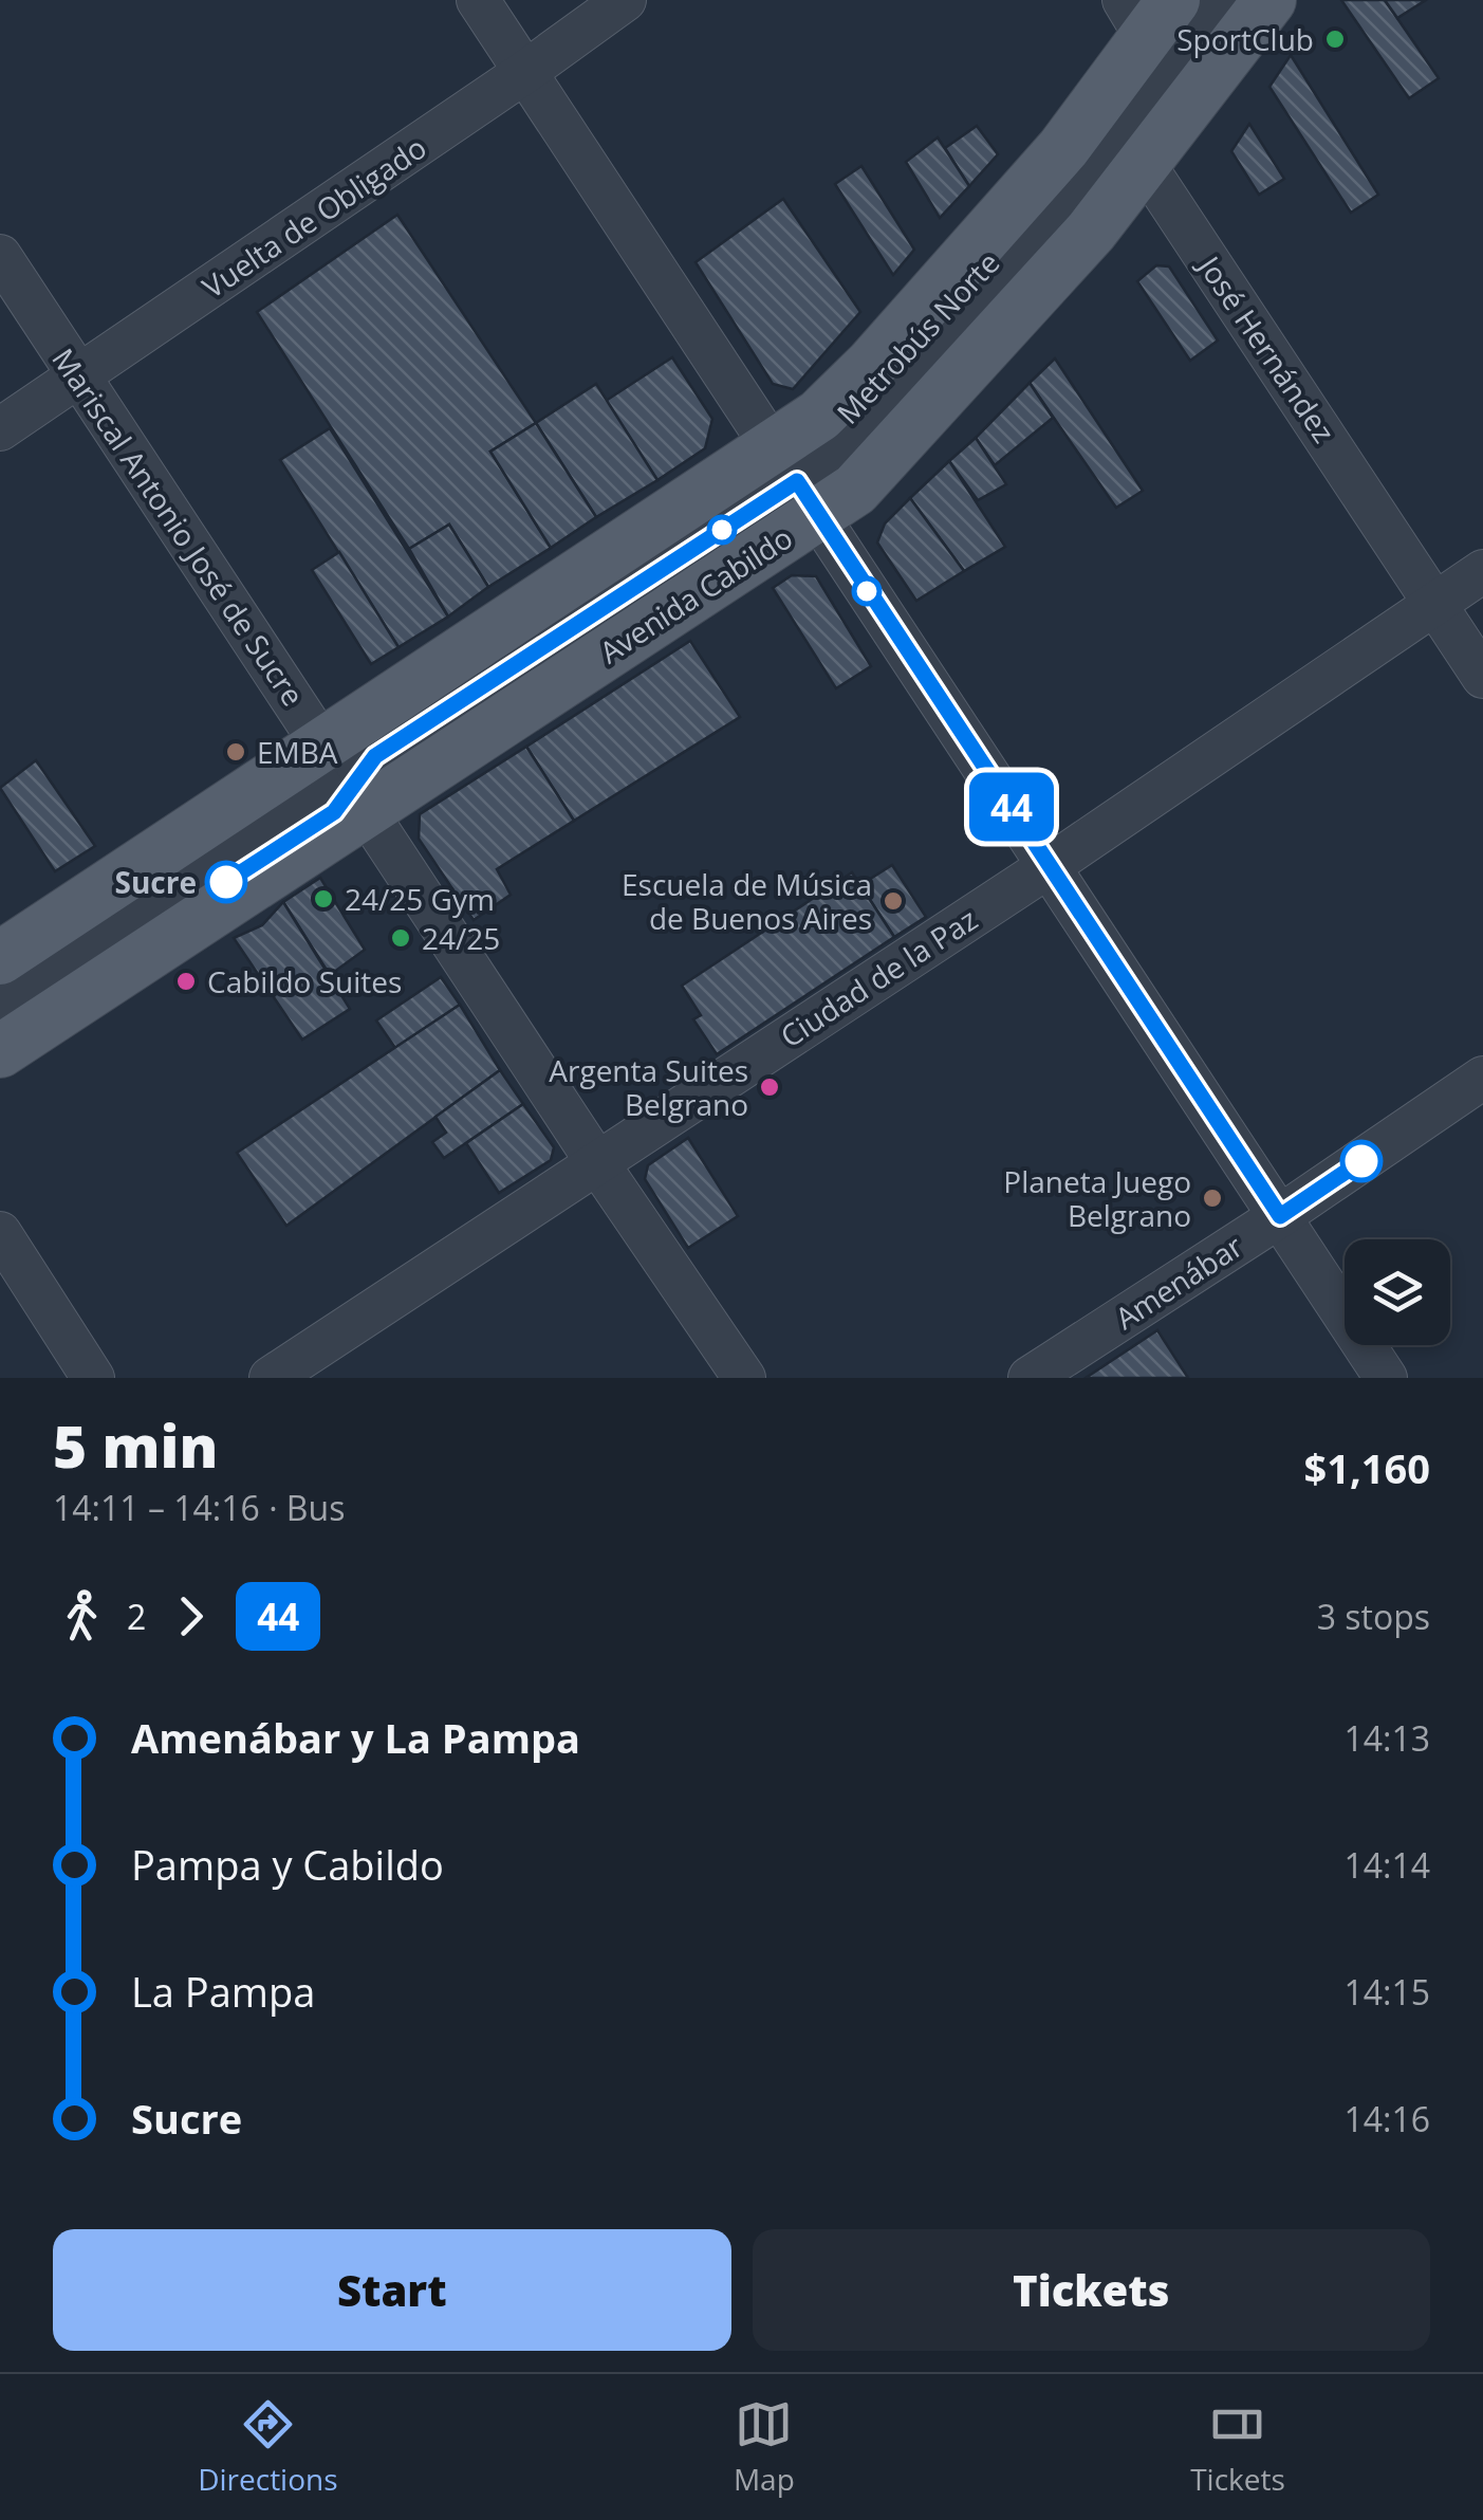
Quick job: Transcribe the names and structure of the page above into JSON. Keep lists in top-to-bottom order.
{
  "streets": {
    "main road": ["Avenida Cabildo"],
    "street": [
      "Vuelta de Obligado",
      "Metrobús Norte",
      "José Hernández",
      "Mariscal Antonio José de Sucre",
      "Ciudad de la Paz",
      "Amenábar"
    ]
  },
  "crossings": [
    ["Vuelta de Obligado", "Mariscal Antonio José de Sucre"],
    ["Metrobús Norte", "Avenida Cabildo"],
    ["José Hernández", "Avenida Cabildo"],
    ["José Hernández", "Ciudad de la Paz"],
    ["Mariscal Antonio José de Sucre", "Avenida Cabildo"],
    ["Mariscal Antonio José de Sucre", "Ciudad de la Paz"]
  ],
  "places": [
    "SportClub",
    "EMBA",
    "Sucre",
    "24/25 Gym",
    "Escuela de Música de Buenos Aires",
    "24/25",
    "Cabildo Suites",
    "Argenta Suites Belgrano",
    "Planeta Juego Belgrano"
  ],
  "lines": ["bus line 44"],
  "page": {
    "on_map": "44",
    "heading": ["5 min", "14:11 – 14:16 · Bus", "$1,160"],
    "legs": ["2", "44", "3 stops"],
    "list": [
      {
        "name": "Amenábar y La Pampa",
        "value": "14:13"
      },
      {
        "name": "Pampa y Cabildo",
        "value": "14:14"
      },
      {
        "name": "La Pampa",
        "value": "14:15"
      },
      {
        "name": "Sucre",
        "value": "14:16"
      }
    ],
    "buttons": ["Start", "Tickets"],
    "tabs": ["Directions", "Map", "Tickets"]
  }
}
